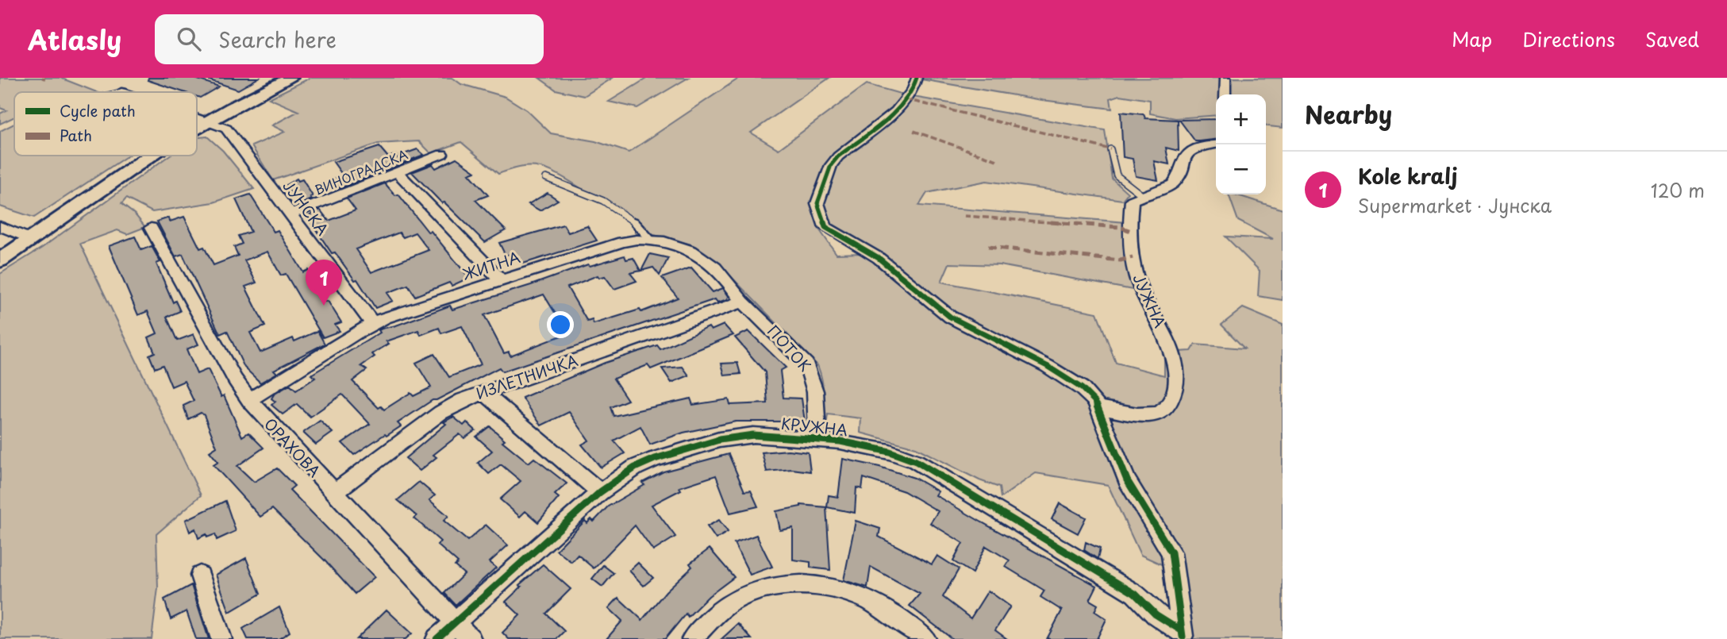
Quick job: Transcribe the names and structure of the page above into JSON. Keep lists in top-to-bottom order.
{
  "streets": {
    "street": [
      "ВИНОГРАДСКА",
      "ЈУНСКА",
      "ЖИТНА",
      "ЈУЖНА",
      "ПОТОК",
      "ИЗЛЕТНИЧКА",
      "КРУЖНА",
      "ОРАХОВА"
    ]
  },
  "crossings": [
    ["ВИНОГРАДСКА", "ЈУНСКА"],
    ["ЈУНСКА", "ЖИТНА"],
    ["ЖИТНА", "ПОТОК"],
    ["ЖИТНА", "ИЗЛЕТНИЧКА"],
    ["ЖИТНА", "ОРАХОВА"],
    ["ПОТОК", "ИЗЛЕТНИЧКА"],
    ["ПОТОК", "КРУЖНА"],
    ["ИЗЛЕТНИЧКА", "ОРАХОВА"],
    ["КРУЖНА", "ОРАХОВА"]
  ],
  "legend": ["Cycle path", "Path"],
  "page": {
    "header": "Atlasly",
    "search": "Search here",
    "nav": ["Map", "Directions", "Saved"],
    "heading": "Nearby",
    "map_buttons": ["+", "−"],
    "list": [
      {
        "mark": "1",
        "name": "Kole kralj",
        "note": "Supermarket · Јунска",
        "value": "120 m"
      }
    ],
    "pins": "1"
  }
}
